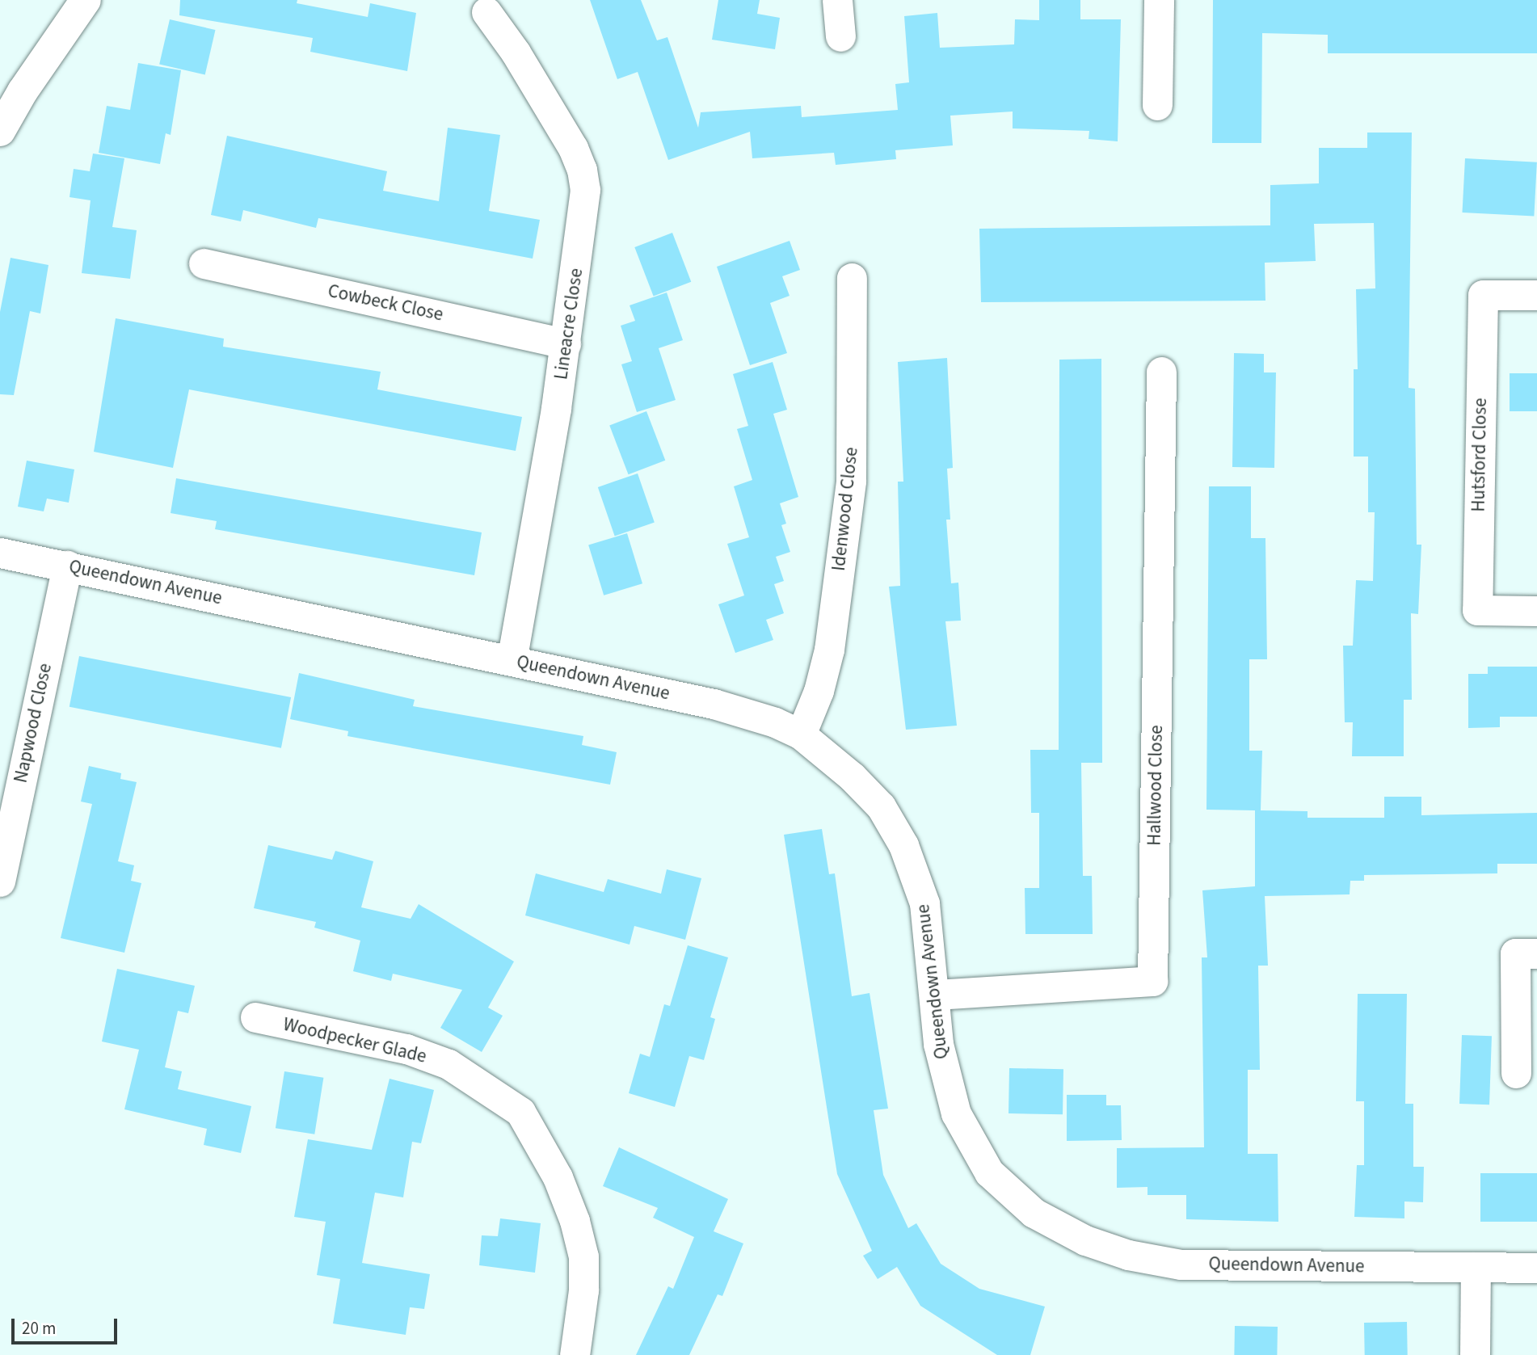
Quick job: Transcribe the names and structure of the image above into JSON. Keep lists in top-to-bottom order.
{
  "streets": {
    "street": [
      "Cowbeck Close",
      "Lineacre Close",
      "Hutsford Close",
      "Idenwood Close",
      "Queendown Avenue",
      "Napwood Close",
      "Hallwood Close",
      "Woodpecker Glade"
    ]
  },
  "crossings": [
    ["Cowbeck Close", "Lineacre Close"],
    ["Lineacre Close", "Queendown Avenue"],
    ["Idenwood Close", "Queendown Avenue"],
    ["Queendown Avenue", "Napwood Close"],
    ["Queendown Avenue", "Hallwood Close"]
  ],
  "scale_bar": "20 m"
}
